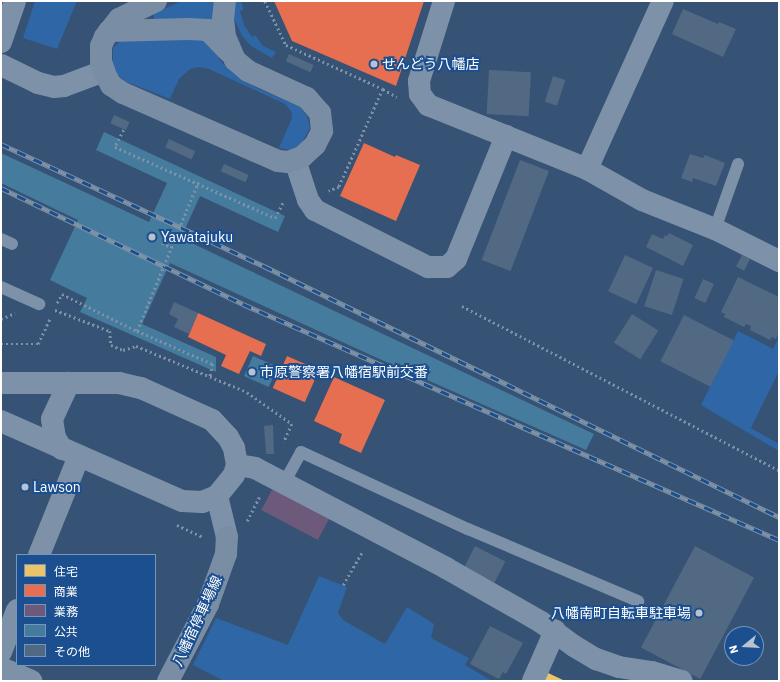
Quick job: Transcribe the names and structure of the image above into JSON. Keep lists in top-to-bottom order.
{
  "streets": {
    "street": ["八幡宿停車場線"]
  },
  "places": [
    "せんどう八幡店",
    "Yawatajuku",
    "市原警察署八幡宿駅前交番",
    "Lawson",
    "八幡南町自転車駐車場"
  ],
  "legend": [
    "住宅",
    "商業",
    "業務",
    "公共",
    "その他"
  ],
  "north": "left"
}
